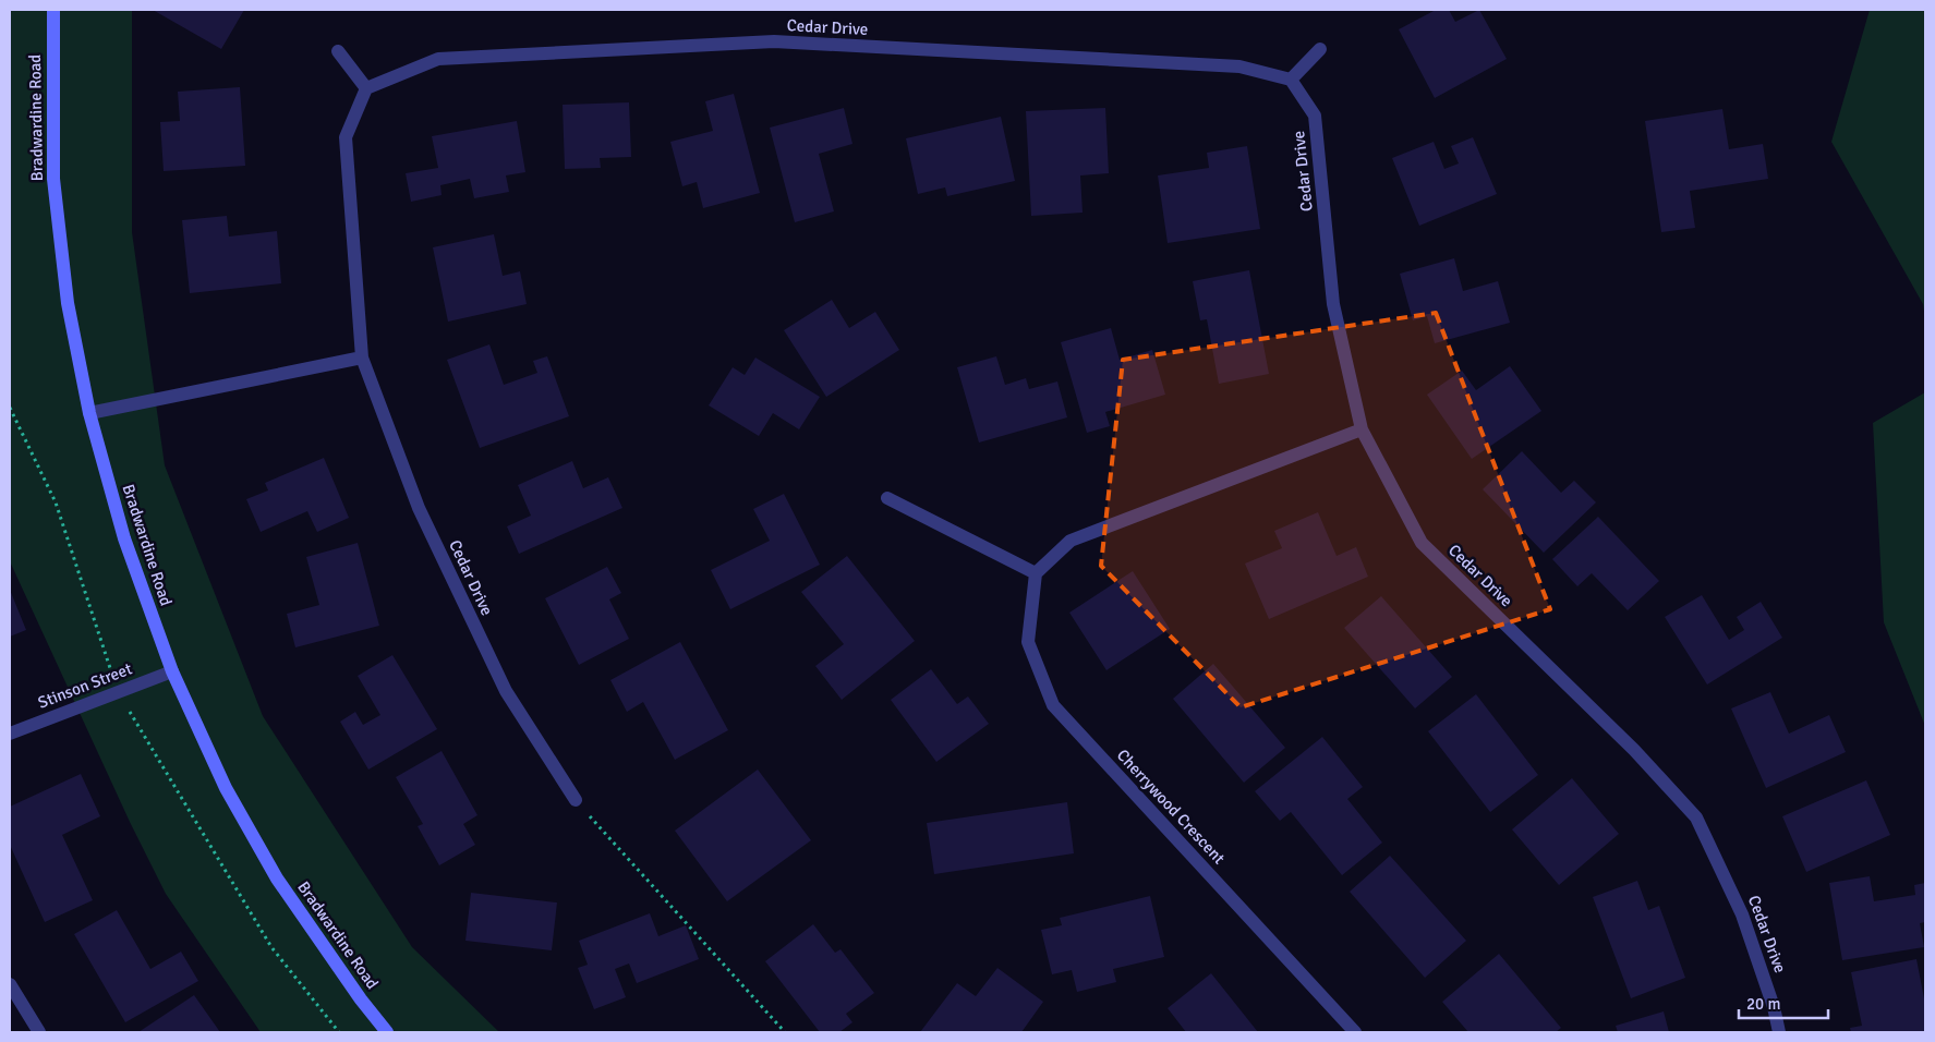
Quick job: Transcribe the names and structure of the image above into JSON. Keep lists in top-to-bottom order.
{
  "streets": {
    "main road": ["Bradwardine Road"],
    "street": ["Cedar Drive", "Stinson Street", "Cherrywood Crescent"]
  },
  "crossings": [
    ["Bradwardine Road", "Stinson Street"]
  ],
  "scale_bar": "20 m"
}
